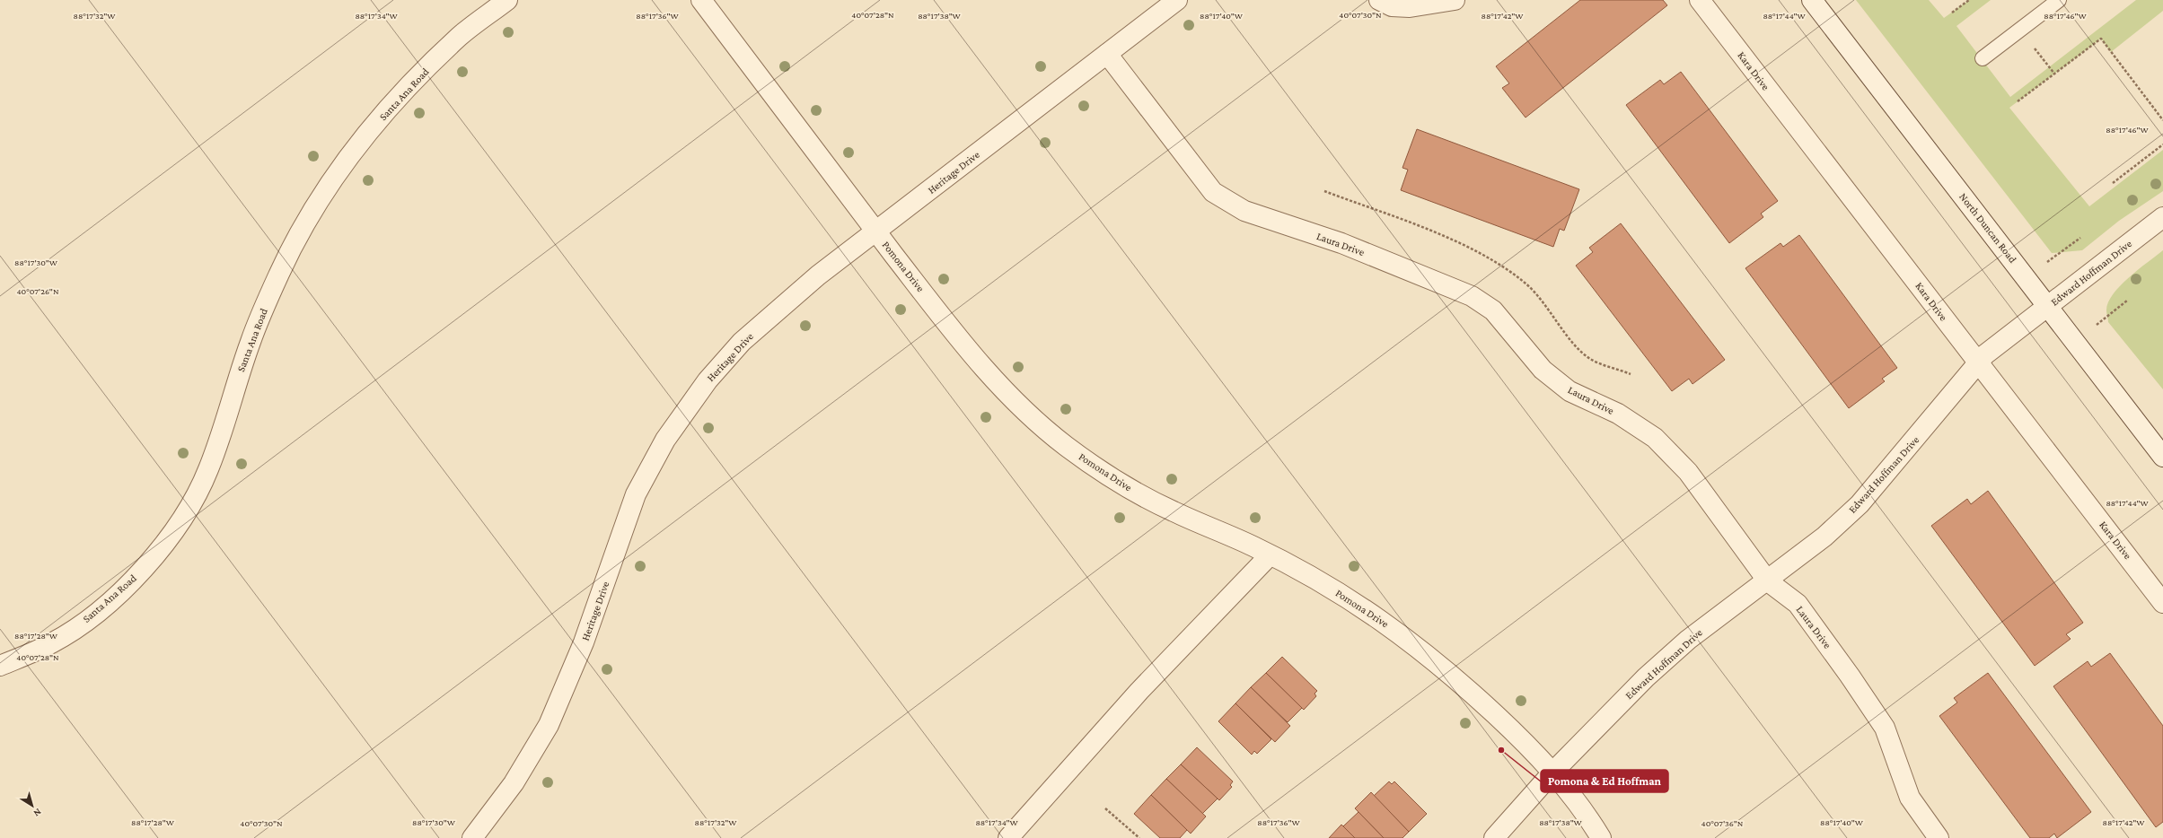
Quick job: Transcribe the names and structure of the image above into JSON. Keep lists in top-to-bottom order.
{
  "streets": {
    "street": [
      "Kara Drive",
      "Santa Ana Road",
      "Heritage Drive",
      "North Duncan Road",
      "Laura Drive",
      "Pomona Drive",
      "Edward Hoffman Drive"
    ]
  },
  "crossings": [
    ["Kara Drive", "Edward Hoffman Drive"],
    ["Heritage Drive", "Laura Drive"],
    ["Heritage Drive", "Pomona Drive"],
    ["North Duncan Road", "Edward Hoffman Drive"],
    ["Laura Drive", "Edward Hoffman Drive"],
    ["Pomona Drive", "Edward Hoffman Drive"]
  ],
  "places": ["Pomona & Ed Hoffman"],
  "north": "bottom right",
  "coordinates": [
    "40°07'28\"N",
    "40°07'30\"N",
    "88°17'32\"W",
    "88°17'34\"W",
    "88°17'36\"W",
    "88°17'38\"W",
    "88°17'40\"W",
    "88°17'42\"W",
    "88°17'44\"W",
    "88°17'46\"W",
    "88°17'30\"W",
    "40°07'26\"N",
    "88°17'28\"W",
    "40°07'36\"N"
  ]
}
